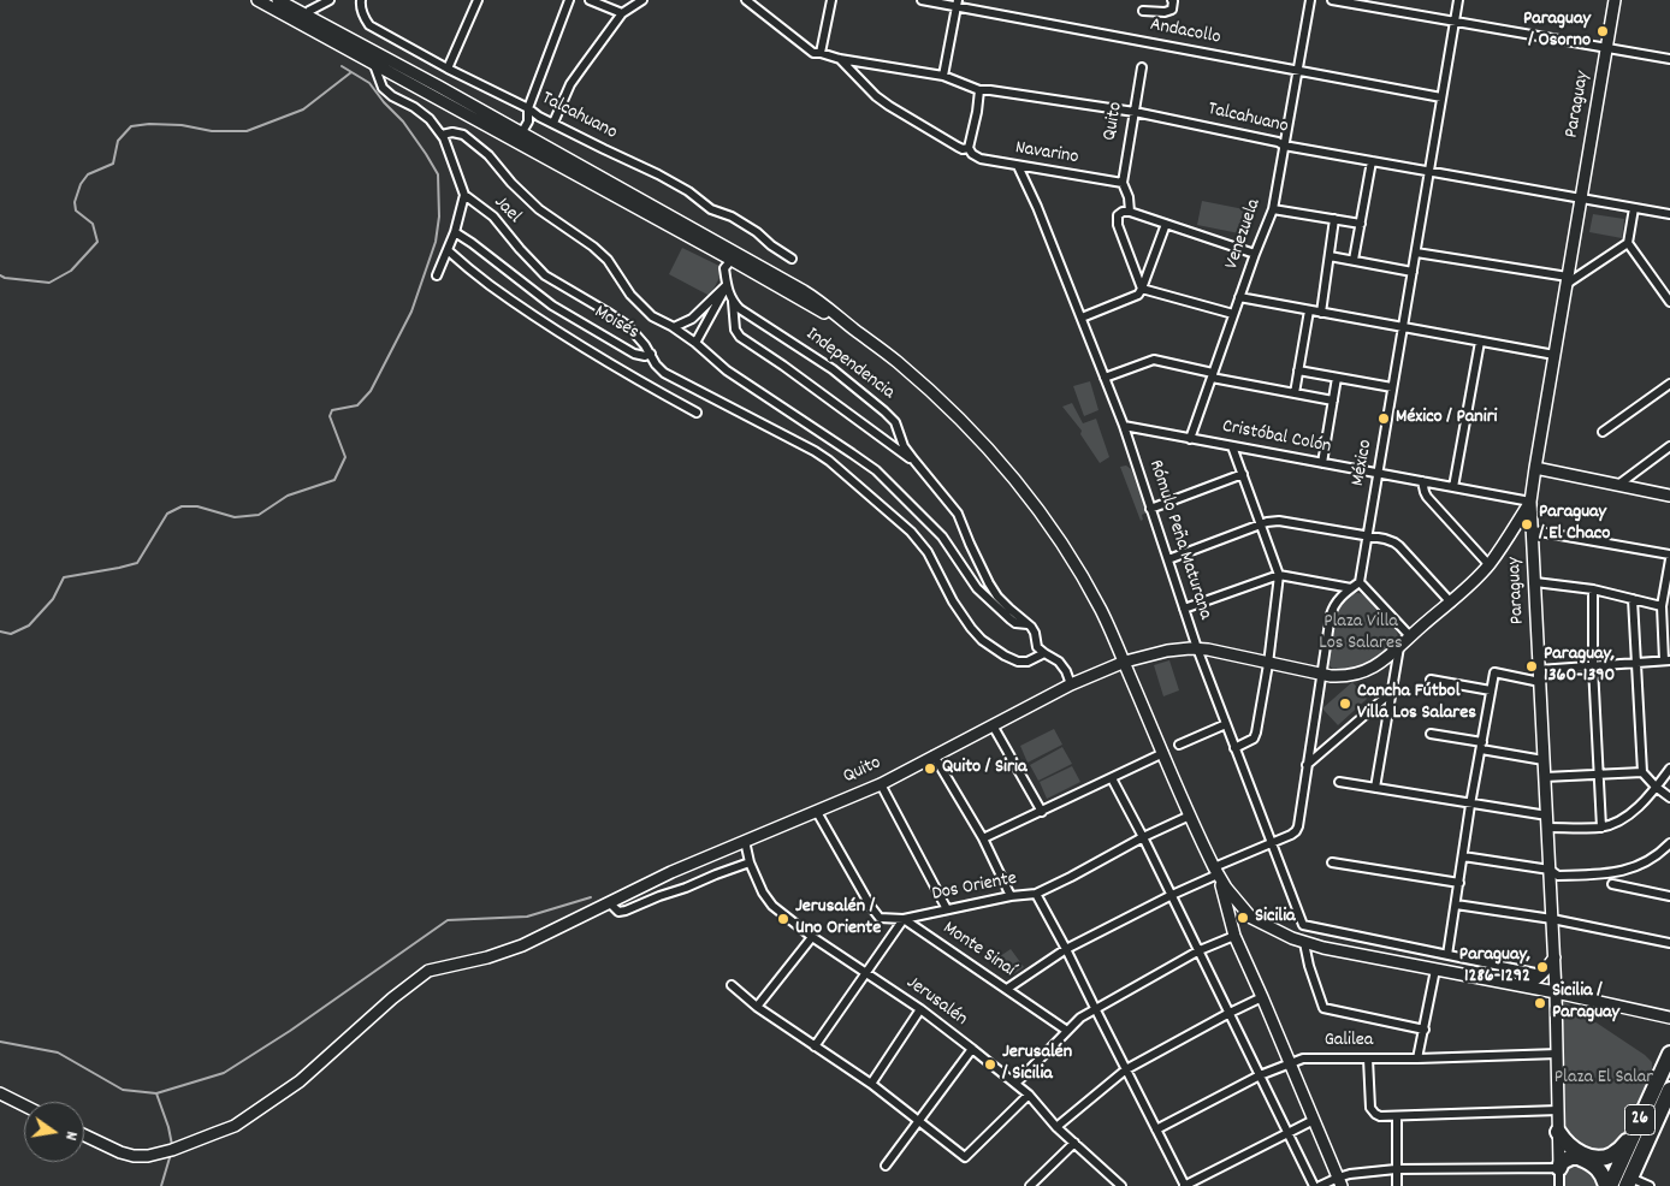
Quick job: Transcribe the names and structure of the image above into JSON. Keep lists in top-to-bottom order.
{
  "streets": {
    "highway": ["26"],
    "main road": ["Paraguay", "Quito"],
    "street": [
      "Andacollo",
      "Talcahuano",
      "Navarino",
      "Jael",
      "Venezuela",
      "Moisés",
      "Independencia",
      "Cristóbal Colón",
      "México",
      "Rómulo Peña Maturana",
      "Dos Oriente",
      "Monte Sinaí",
      "Jerusalén",
      "Galilea"
    ]
  },
  "crossings": [
    ["Andacollo", "Venezuela"],
    ["Andacollo", "México"],
    ["Paraguay", "Talcahuano"],
    ["Paraguay", "Quito"],
    ["Paraguay", "Cristóbal Colón"],
    ["Paraguay", "Galilea"],
    ["Talcahuano", "Quito"],
    ["Talcahuano", "Navarino"],
    ["Talcahuano", "Venezuela"],
    ["Talcahuano", "México"],
    ["Quito", "Navarino"],
    ["Quito", "Independencia"],
    ["Quito", "Cristóbal Colón"],
    ["Quito", "Rómulo Peña Maturana"],
    ["Quito", "Monte Sinaí"],
    ["Quito", "Jerusalén"],
    ["Navarino", "Rómulo Peña Maturana"],
    ["Jael", "Moisés"],
    ["Venezuela", "Cristóbal Colón"],
    ["Moisés", "Independencia"],
    ["Cristóbal Colón", "México"],
    ["Cristóbal Colón", "Rómulo Peña Maturana"],
    ["Dos Oriente", "Monte Sinaí"]
  ],
  "parks": ["Plaza Villa Los Salares", "Plaza El Salar"],
  "places": [
    "Paraguay / Osorno",
    "México / Paniri",
    "Paraguay / El Chaco",
    "Paraguay, 1360-1390",
    "Cancha Fútbol Villa Los Salares",
    "Quito / Siria",
    "Sicilia",
    "Jerusalén / Uno Oriente",
    "Paraguay, 1286-1292",
    "Sicilia / Paraguay",
    "Jerusalén / Sicilia"
  ],
  "north": "right"
}
